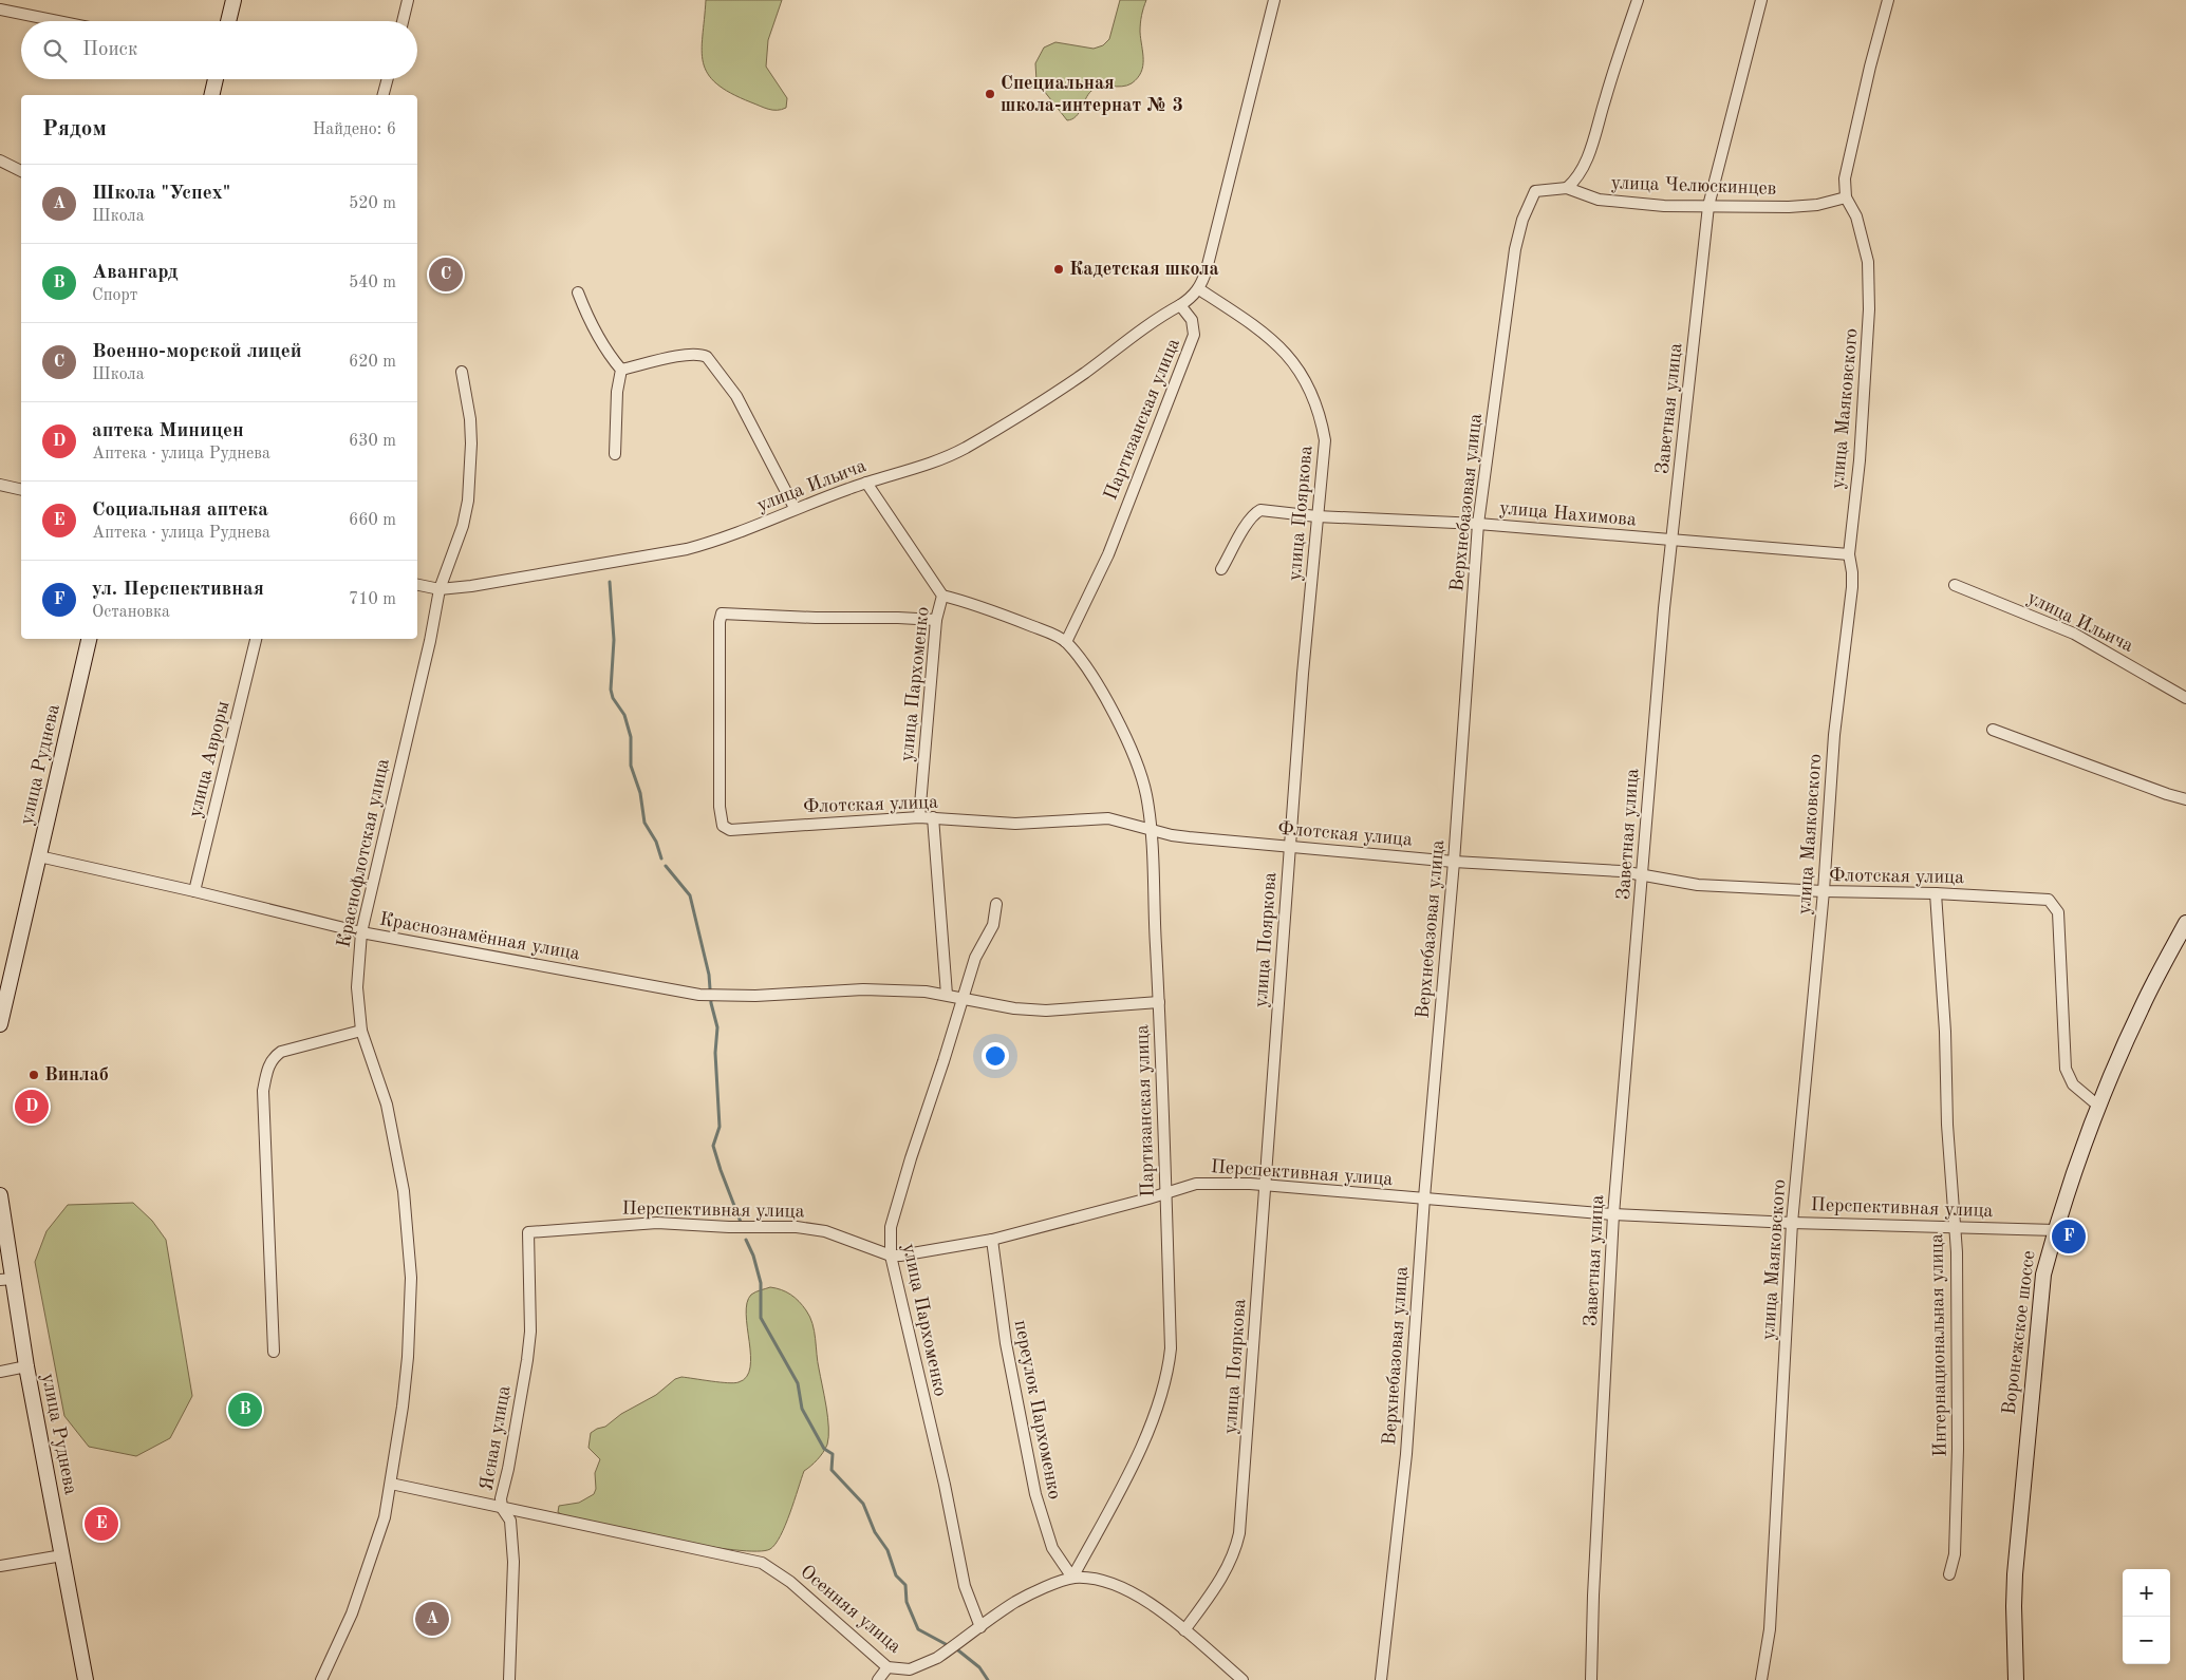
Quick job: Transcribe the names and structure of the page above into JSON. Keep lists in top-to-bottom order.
{
  "streets": {
    "main road": ["улица Руднева", "Воронежское шоссе"],
    "street": [
      "улица Челюскинцев",
      "Заветная улица",
      "улица Маяковского",
      "Партизанская улица",
      "улица Ильича",
      "Верхнебазовая улица",
      "улица Пояркова",
      "улица Нахимова",
      "улица Пархоменко",
      "улица Авроры",
      "Флотская улица",
      "Краснофлотская улица",
      "Краснознамённая улица",
      "Перспективная улица",
      "Интернациональная улица",
      "переулок Пархоменко",
      "Ясная улица",
      "Осенняя улица"
    ]
  },
  "crossings": [
    ["улица Челюскинцев", "Заветная улица"],
    ["улица Челюскинцев", "улица Маяковского"],
    ["улица Челюскинцев", "Верхнебазовая улица"],
    ["Заветная улица", "улица Нахимова"],
    ["Заветная улица", "Флотская улица"],
    ["Заветная улица", "Перспективная улица"],
    ["улица Маяковского", "улица Нахимова"],
    ["улица Маяковского", "Флотская улица"],
    ["улица Маяковского", "Перспективная улица"],
    ["Партизанская улица", "улица Ильича"],
    ["Партизанская улица", "улица Пархоменко"],
    ["Партизанская улица", "Флотская улица"],
    ["Партизанская улица", "Перспективная улица"],
    ["Партизанская улица", "переулок Пархоменко"],
    ["Партизанская улица", "Осенняя улица"],
    ["улица Ильича", "улица Пархоменко"],
    ["улица Ильича", "Краснофлотская улица"],
    ["Верхнебазовая улица", "улица Нахимова"],
    ["Верхнебазовая улица", "Флотская улица"],
    ["Верхнебазовая улица", "Перспективная улица"],
    ["улица Пояркова", "улица Нахимова"],
    ["улица Пояркова", "Флотская улица"],
    ["улица Пояркова", "Перспективная улица"],
    ["улица Пояркова", "Осенняя улица"],
    ["улица Пархоменко", "Флотская улица"],
    ["улица Пархоменко", "Перспективная улица"],
    ["улица Пархоменко", "Осенняя улица"],
    ["улица Авроры", "Краснознамённая улица"],
    ["улица Руднева", "Краснознамённая улица"],
    ["Флотская улица", "Воронежское шоссе"],
    ["Флотская улица", "Интернациональная улица"],
    ["Краснофлотская улица", "Краснознамённая улица"],
    ["Краснофлотская улица", "Осенняя улица"],
    ["Перспективная улица", "Воронежское шоссе"],
    ["Перспективная улица", "Интернациональная улица"],
    ["Перспективная улица", "переулок Пархоменко"],
    ["Перспективная улица", "Ясная улица"],
    ["переулок Пархоменко", "Осенняя улица"],
    ["Ясная улица", "Осенняя улица"]
  ],
  "places": ["Специальная школа-интернат № 3", "Кадетская школа", "Винлаб"],
  "page": {
    "search": "Поиск",
    "heading": ["Рядом", "Найдено: 6"],
    "list": [
      {
        "mark": "A",
        "name": "Школа \"Успех\"",
        "note": "Школа",
        "value": "520 m"
      },
      {
        "mark": "B",
        "name": "Авангард",
        "note": "Спорт",
        "value": "540 m"
      },
      {
        "mark": "C",
        "name": "Военно-морской лицей",
        "note": "Школа",
        "value": "620 m"
      },
      {
        "mark": "D",
        "name": "аптека Миницен",
        "note": "Аптека · улица Руднева",
        "value": "630 m"
      },
      {
        "mark": "E",
        "name": "Социальная аптека",
        "note": "Аптека · улица Руднева",
        "value": "660 m"
      },
      {
        "mark": "F",
        "name": "ул. Перспективная",
        "note": "Остановка",
        "value": "710 m"
      }
    ],
    "pins": [
      "C",
      "D",
      "F",
      "B",
      "E",
      "A"
    ],
    "map_buttons": ["+", "−"]
  }
}
